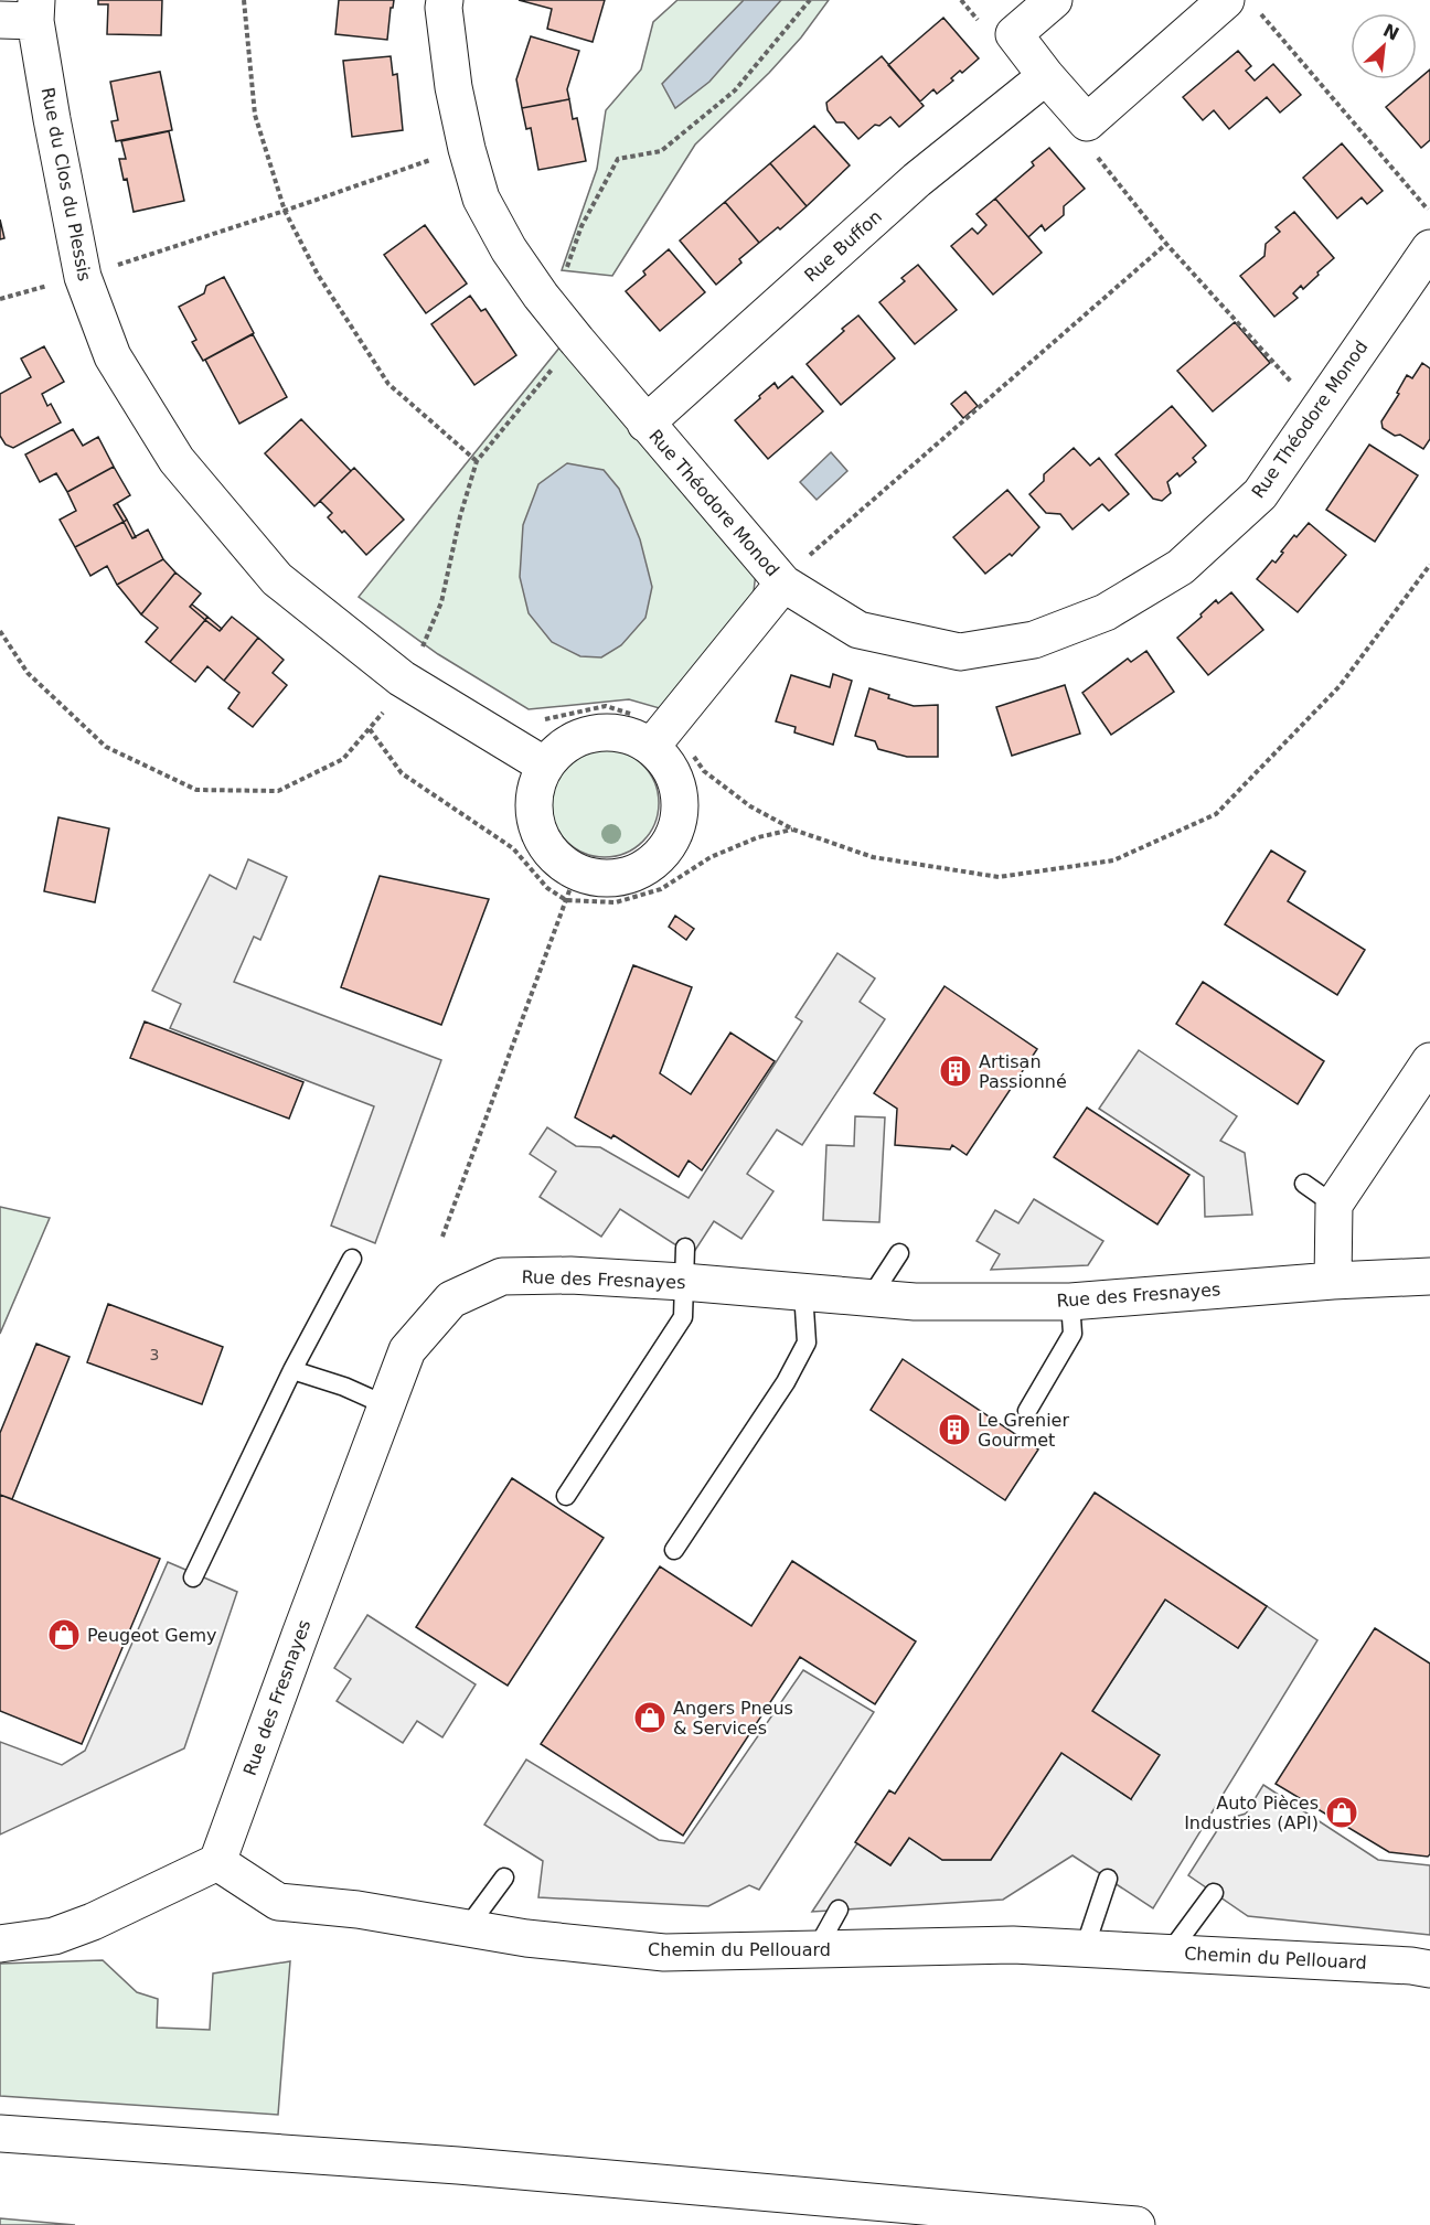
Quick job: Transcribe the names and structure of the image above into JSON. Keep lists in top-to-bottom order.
{
  "streets": {
    "street": [
      "Rue du Clos du Plessis",
      "Rue Buffon",
      "Rue Théodore Monod",
      "Rue des Fresnayes",
      "Chemin du Pellouard"
    ]
  },
  "crossings": [
    ["Rue Buffon", "Rue Théodore Monod"],
    ["Rue des Fresnayes", "Chemin du Pellouard"]
  ],
  "places": {
    "building": ["Artisan Passionné", "Le Grenier Gourmet"],
    "shop": ["Peugeot Gemy", "Angers Pneus & Services", "Auto Pièces Industries (API)"]
  },
  "house_numbers": ["3"],
  "north": "top right"
}
